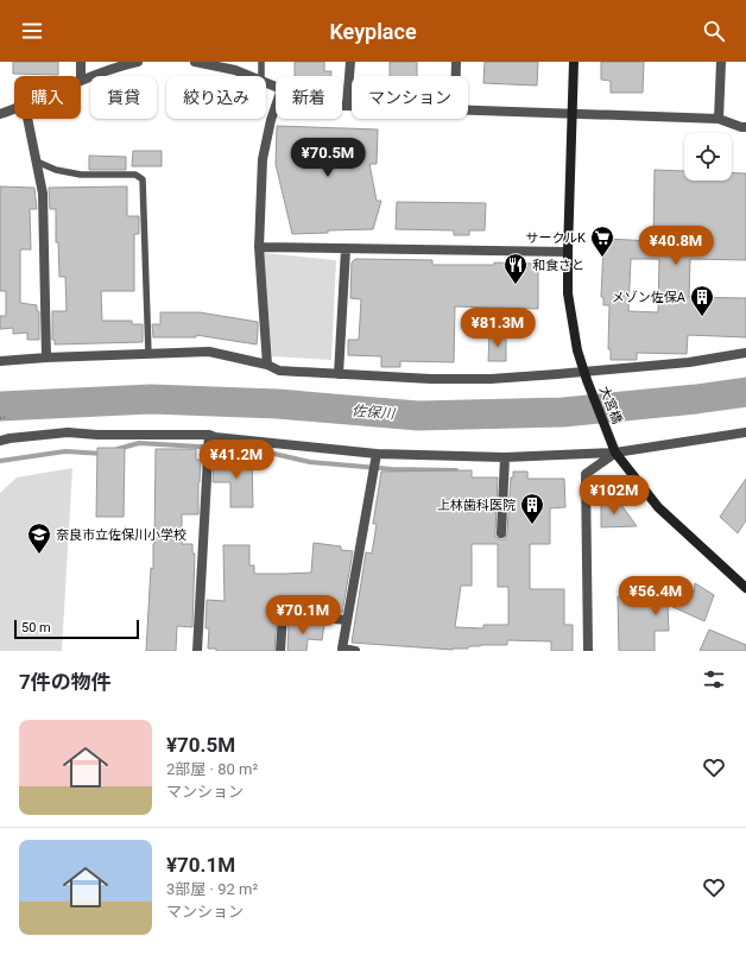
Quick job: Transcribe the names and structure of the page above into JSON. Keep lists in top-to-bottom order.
{
  "streets": {
    "street": ["大宮橋"]
  },
  "water": ["佐保川"],
  "places": {
    "supermarket": ["サークルK"],
    "restaurant": ["和食さと"],
    "building": ["メゾン佐保A", "上林歯科医院"],
    "school or university": ["奈良市立佐保川小学校"]
  },
  "scale_bar": "50 m",
  "page": {
    "header": "Keyplace",
    "chip": [
      "購入",
      "賃貸",
      "絞り込み",
      "新着",
      "マンション"
    ],
    "price": [
      "¥70.5M",
      "¥40.8M",
      "¥81.3M",
      "¥41.2M",
      "¥102M",
      "¥56.4M",
      "¥70.1M"
    ],
    "scale": "50 m",
    "heading": "7件の物件",
    "list": [
      {
        "name": "¥70.5M",
        "note": "2部屋 · 80 m² · マンション"
      },
      {
        "name": "¥70.1M",
        "note": "3部屋 · 92 m² · マンション"
      }
    ]
  }
}
